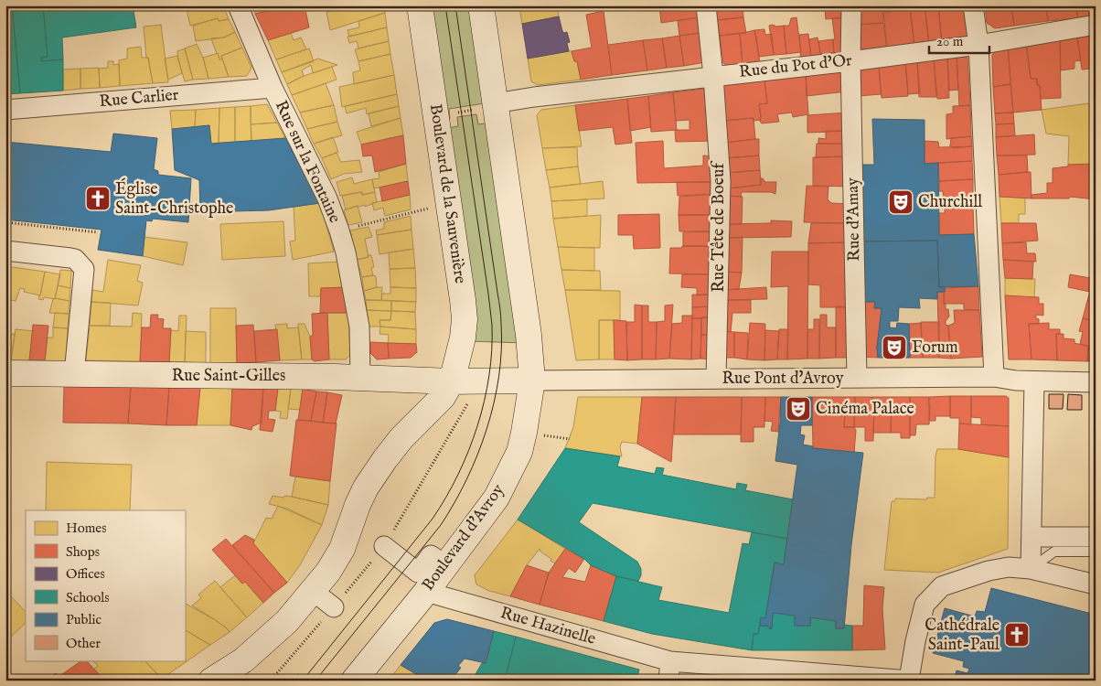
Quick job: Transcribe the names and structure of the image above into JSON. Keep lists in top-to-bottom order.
{
  "streets": {
    "street": [
      "Rue du Pot d'Or",
      "Rue Carlier",
      "Rue sur la Fontaine",
      "Boulevard de la Sauvenière",
      "Rue d'Amay",
      "Rue Tête de Boeuf",
      "Rue Saint-Gilles",
      "Rue Pont d'Avroy",
      "Boulevard d'Avroy",
      "Rue Hazinelle"
    ]
  },
  "crossings": [
    ["Rue du Pot d'Or", "Rue d'Amay"],
    ["Rue du Pot d'Or", "Rue Tête de Boeuf"],
    ["Rue Carlier", "Rue sur la Fontaine"],
    ["Rue sur la Fontaine", "Rue Saint-Gilles"],
    ["Boulevard de la Sauvenière", "Rue Saint-Gilles"],
    ["Rue d'Amay", "Rue Pont d'Avroy"],
    ["Rue Tête de Boeuf", "Rue Pont d'Avroy"],
    ["Rue Pont d'Avroy", "Boulevard d'Avroy"],
    ["Boulevard d'Avroy", "Rue Hazinelle"]
  ],
  "places": {
    "church": ["Église Saint-Christophe", "Cathédrale Saint-Paul"],
    "theatre": ["Churchill", "Forum", "Cinéma Palace"]
  },
  "legend": [
    "Homes",
    "Shops",
    "Offices",
    "Schools",
    "Public",
    "Other"
  ],
  "scale_bar": "20 m"
}
